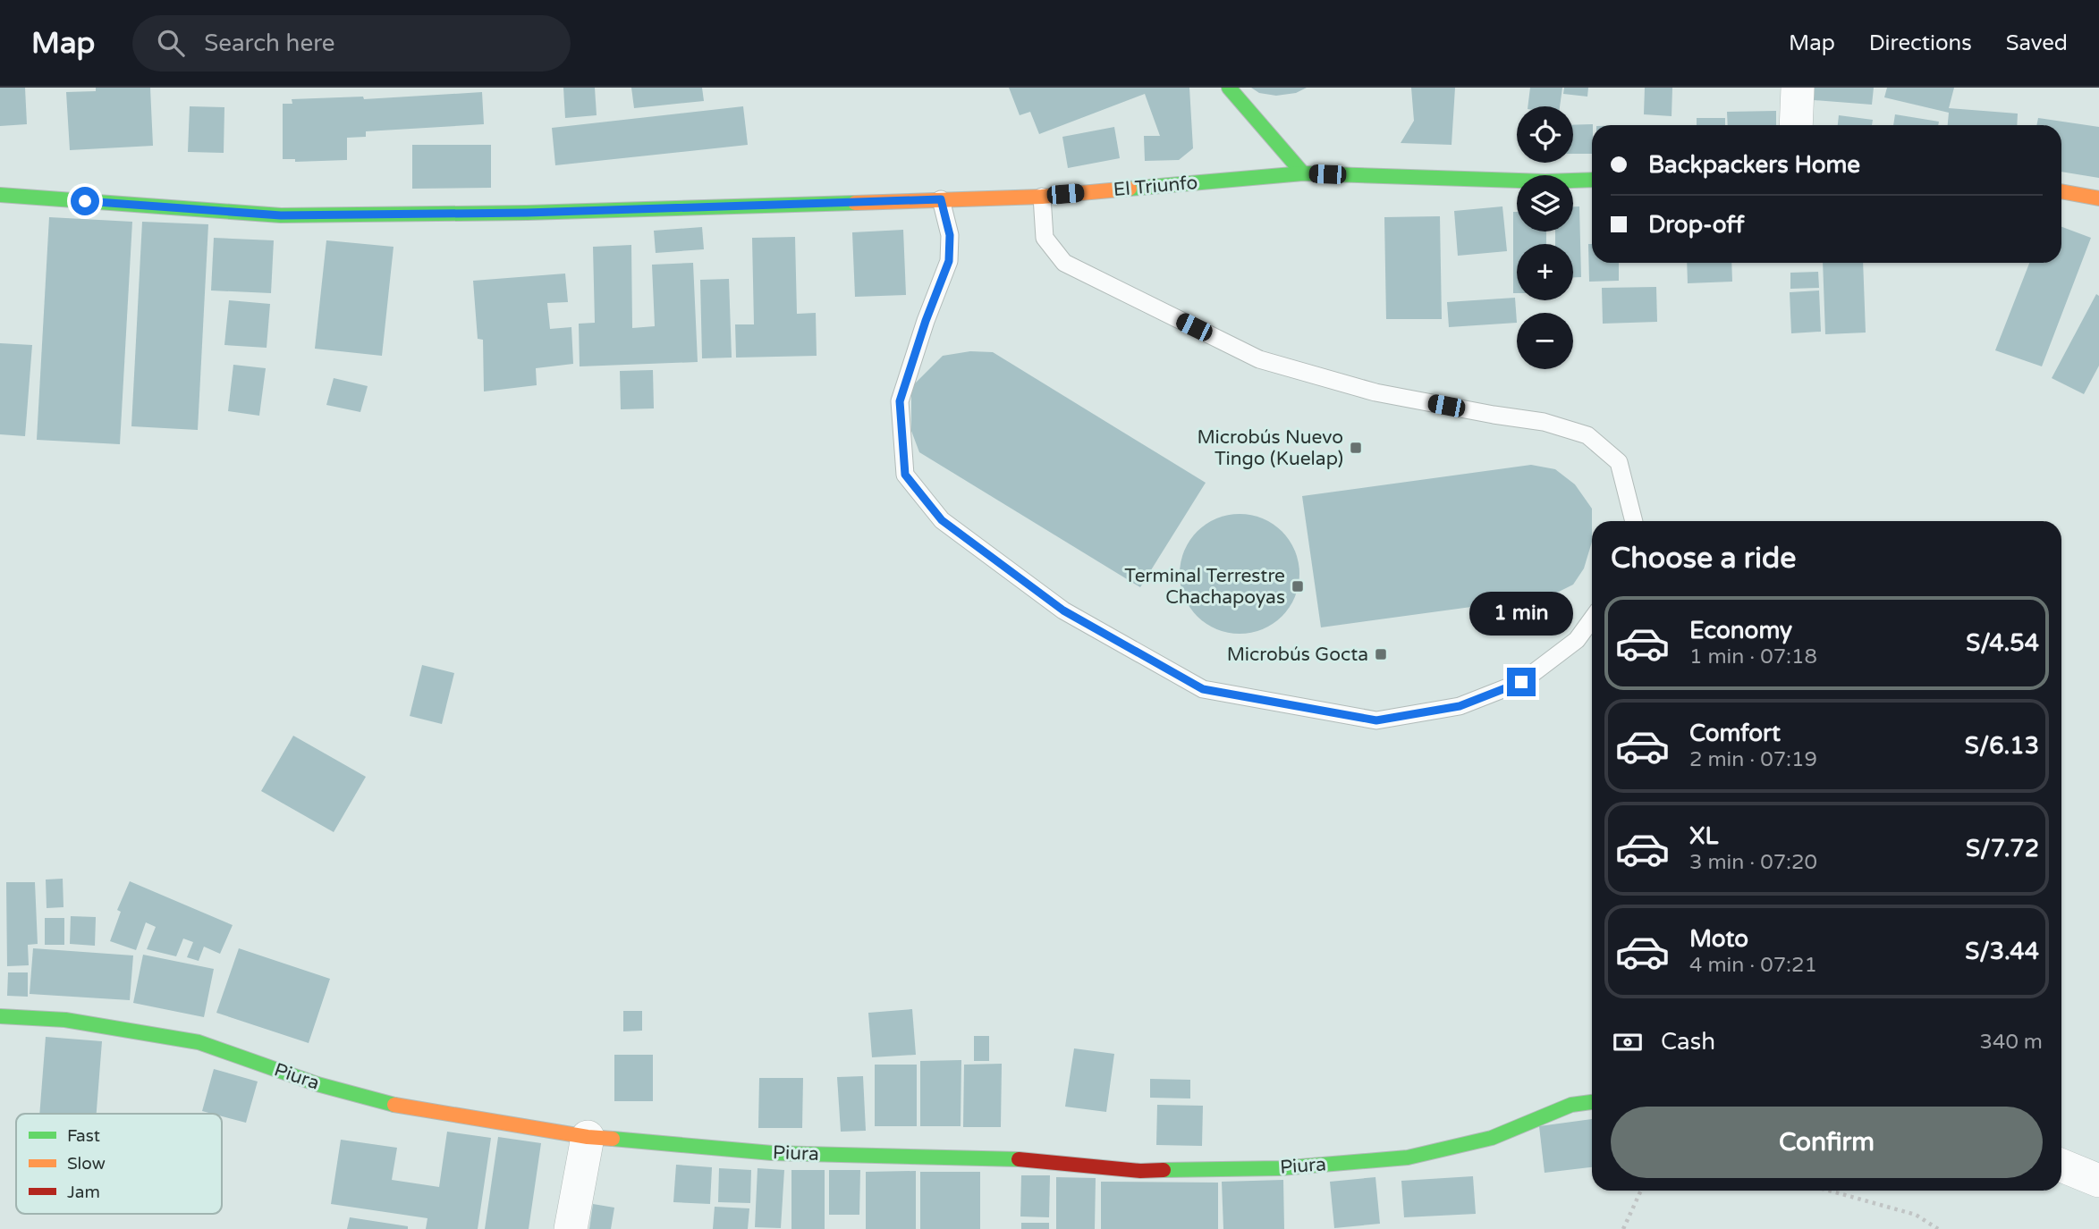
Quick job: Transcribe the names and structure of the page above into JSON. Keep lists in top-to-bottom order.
{
  "streets": {
    "main road": ["El Triunfo", "Piura"]
  },
  "places": {
    "transit": ["Microbús Nuevo Tingo (Kuelap)", "Terminal Terrestre Chachapoyas", "Microbús Gocta"]
  },
  "legend": ["Fast", "Slow", "Jam"],
  "page": {
    "header": "Map",
    "search": "Search here",
    "nav": ["Map", "Directions", "Saved"],
    "map_buttons": ["+", "−"],
    "banner": ["Backpackers Home", "Drop-off"],
    "heading": "Choose a ride",
    "bubble": "1 min",
    "list": [
      {
        "name": "Economy",
        "note": "1 min · 07:18",
        "value": "S/4.54"
      },
      {
        "name": "Comfort",
        "note": "2 min · 07:19",
        "value": "S/6.13"
      },
      {
        "name": "XL",
        "note": "3 min · 07:20",
        "value": "S/7.72"
      },
      {
        "name": "Moto",
        "note": "4 min · 07:21",
        "value": "S/3.44"
      }
    ],
    "pay": ["Cash", "340 m"],
    "buttons": "Confirm"
  }
}
